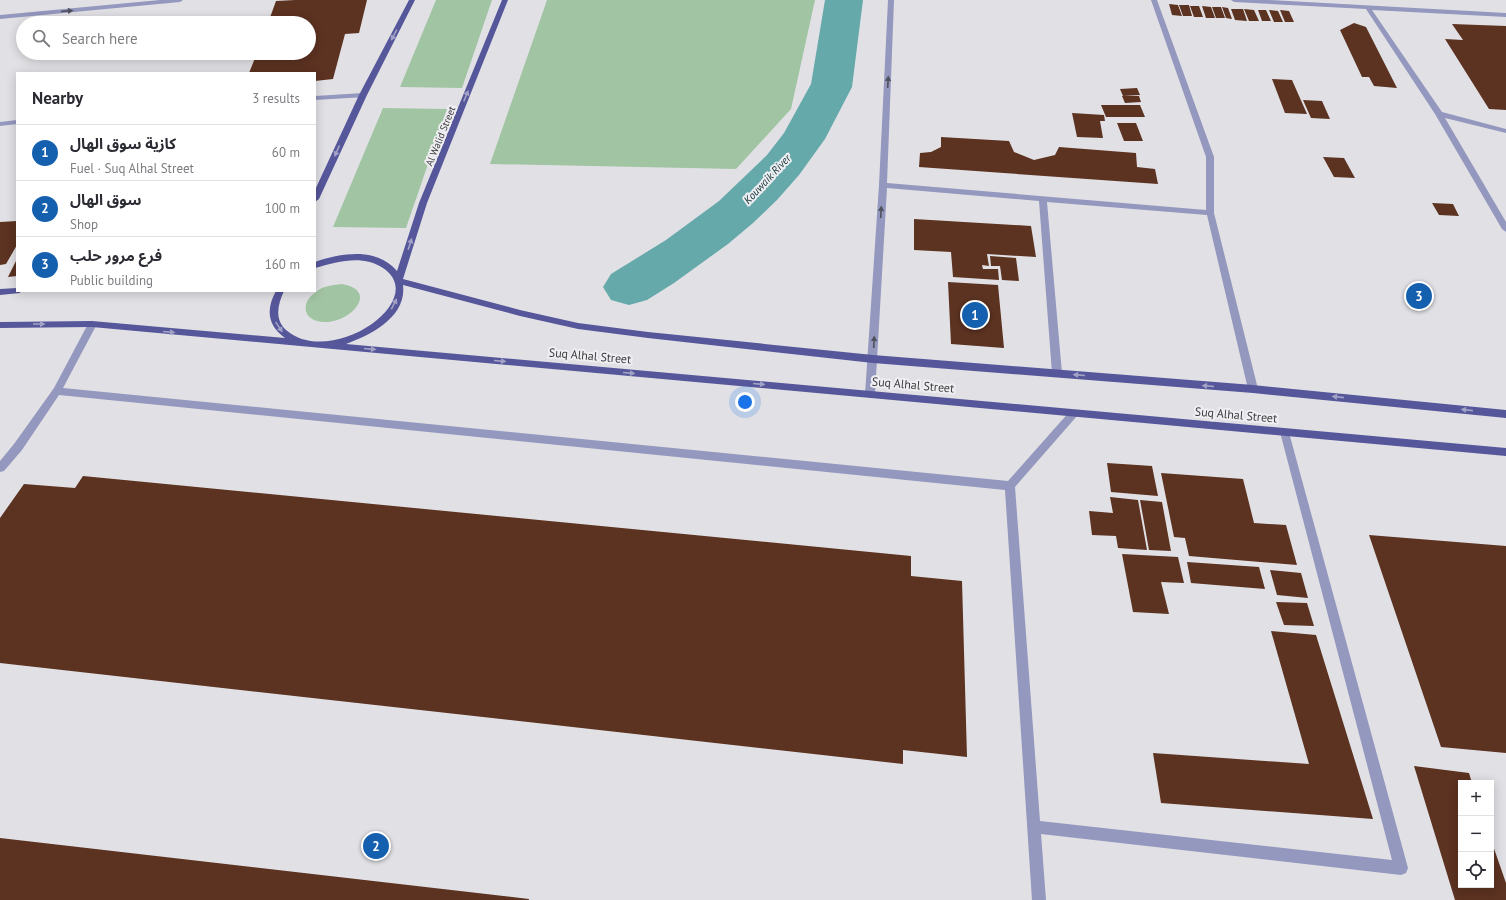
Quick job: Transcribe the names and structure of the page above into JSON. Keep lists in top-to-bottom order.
{
  "streets": {
    "main road": ["Al Walid Street", "Suq Alhal Street"]
  },
  "crossings": [
    ["Al Walid Street", "Suq Alhal Street"]
  ],
  "one_way": ["Al Walid Street"],
  "water": ["Kouwaik River"],
  "page": {
    "search": "Search here",
    "heading": ["Nearby", "3 results"],
    "list": [
      {
        "mark": "1",
        "name": "كازية سوق الهال",
        "note": "Fuel · Suq Alhal Street",
        "value": "60 m"
      },
      {
        "mark": "2",
        "name": "سوق الهال",
        "note": "Shop",
        "value": "100 m"
      },
      {
        "mark": "3",
        "name": "فرع مرور حلب",
        "note": "Public building",
        "value": "160 m"
      }
    ],
    "pins": ["3", "1", "2"],
    "map_buttons": ["+", "−"]
  }
}
